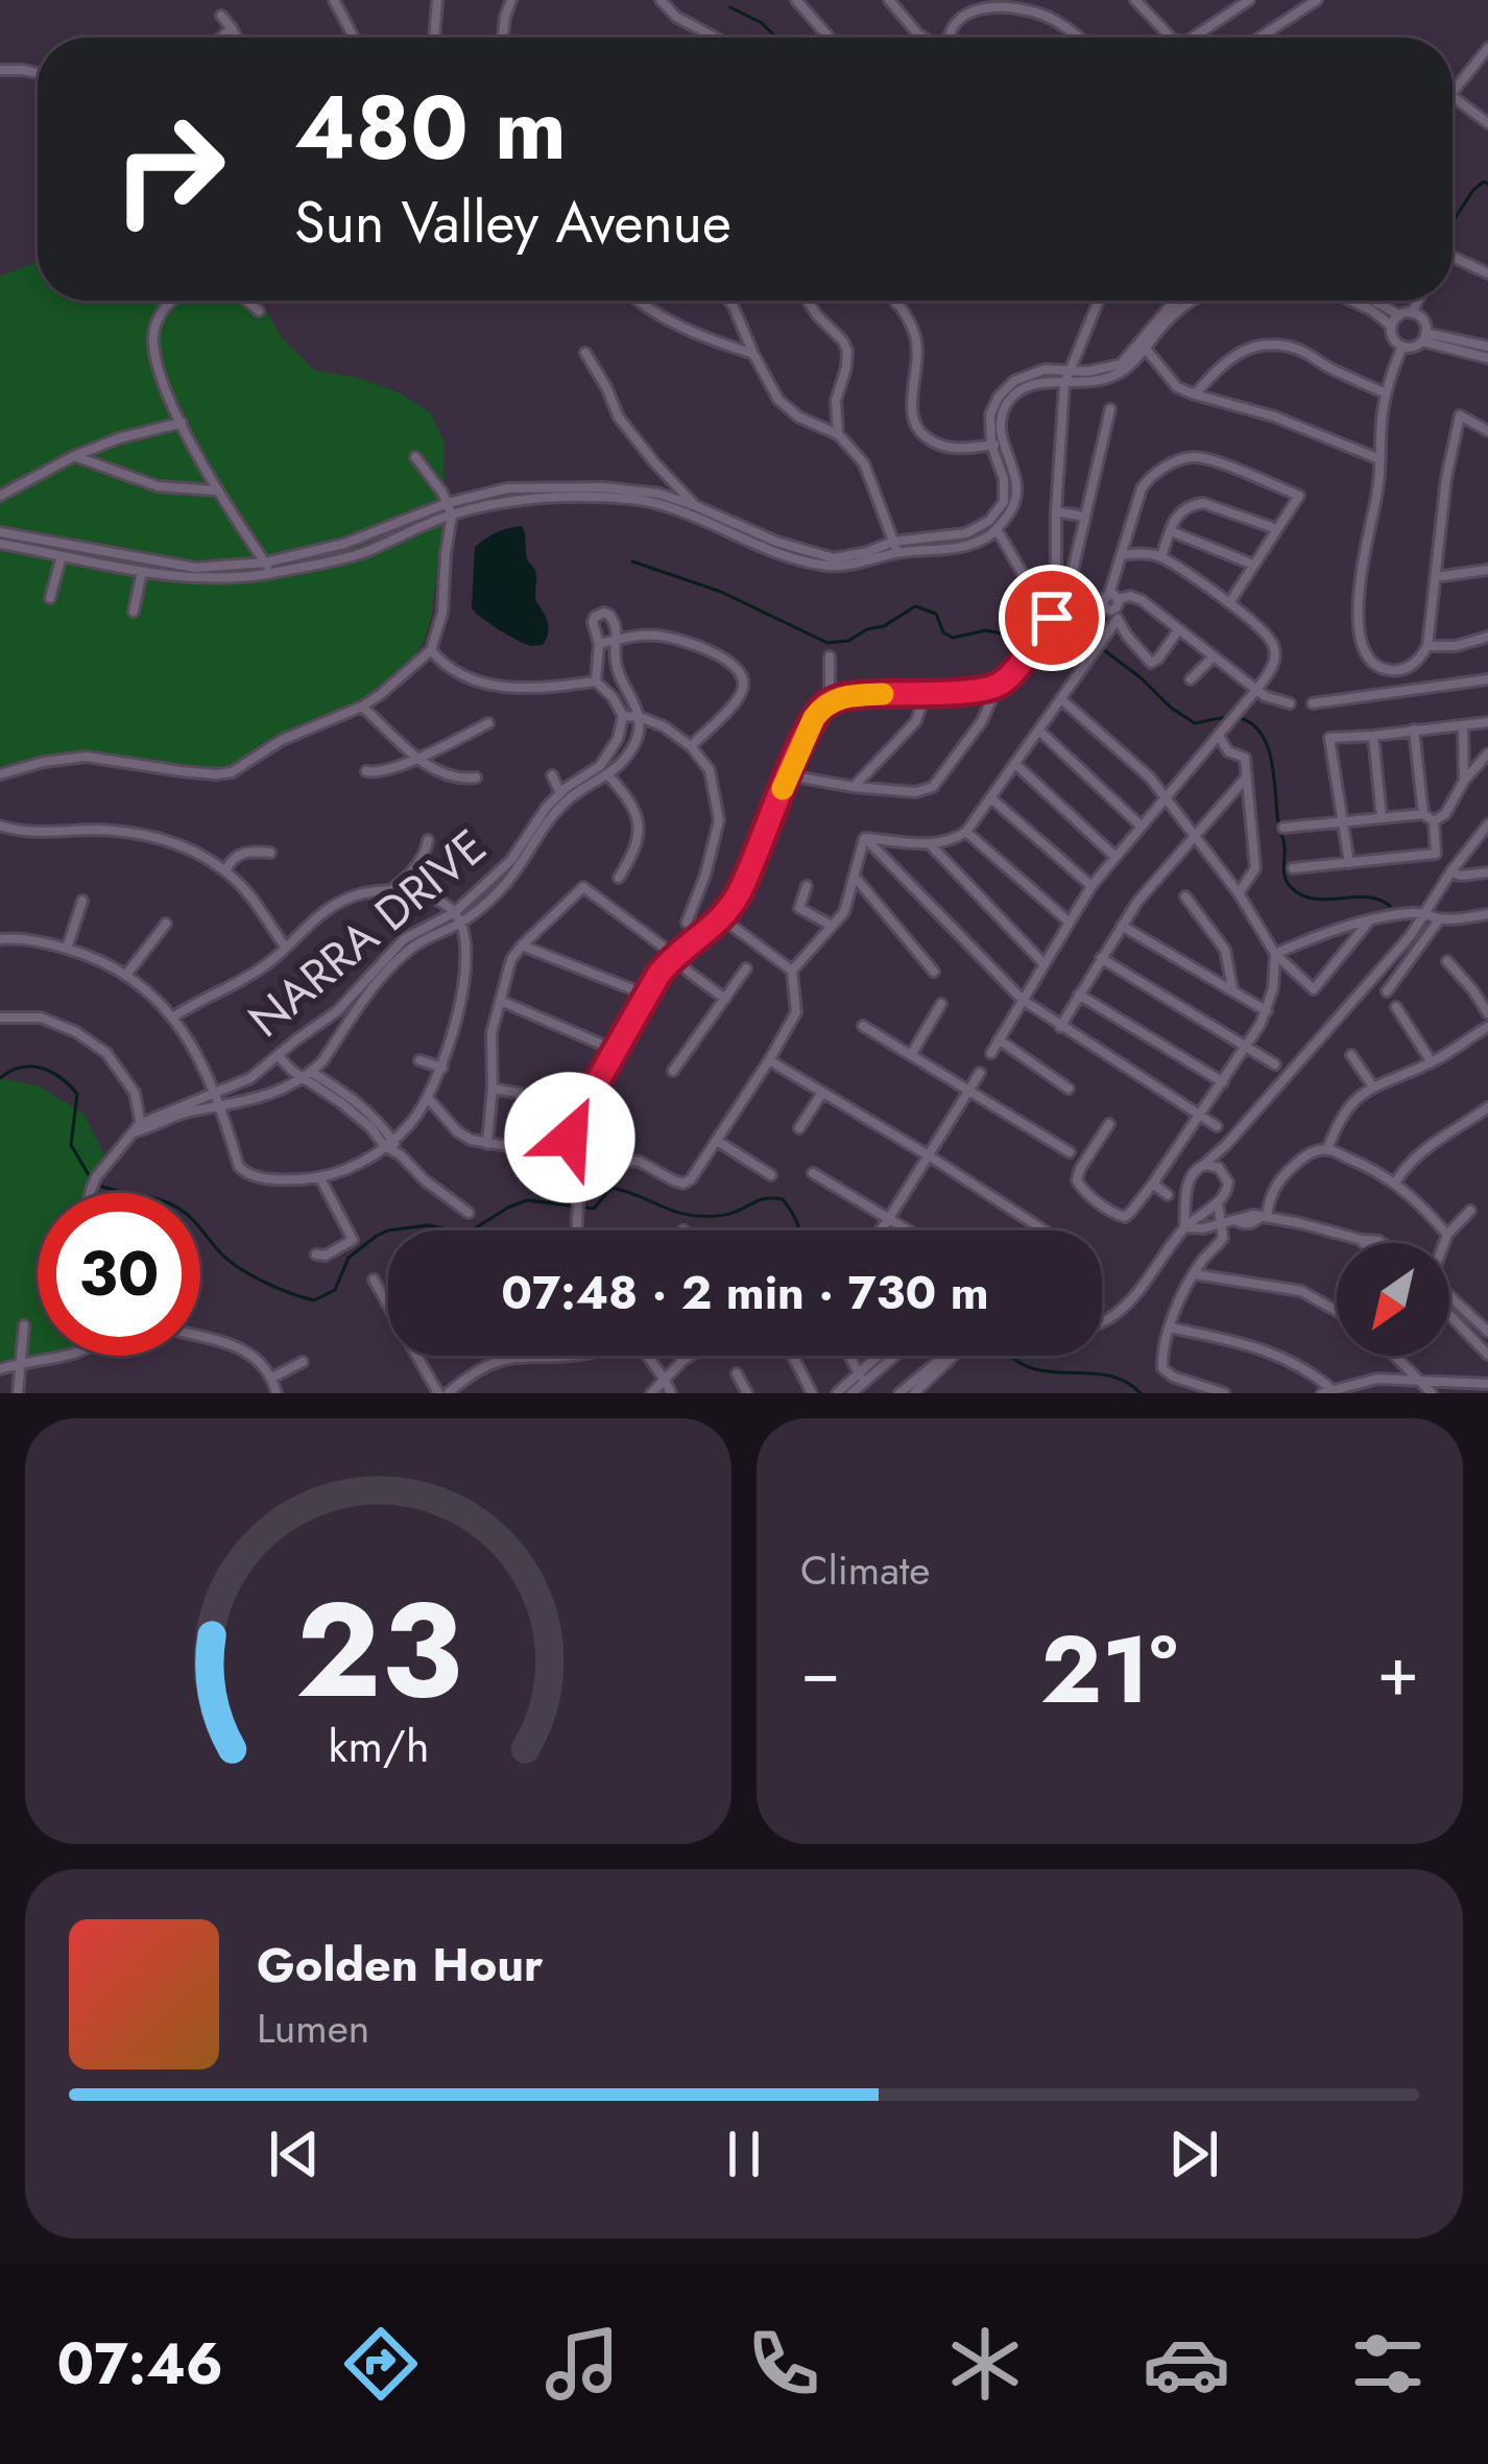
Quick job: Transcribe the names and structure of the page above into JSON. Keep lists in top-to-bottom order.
{
  "streets": {
    "street": ["NARRA DRIVE"]
  },
  "north": "bottom left",
  "page": {
    "turn": ["480 m", "Sun Valley Avenue"],
    "limit": "30",
    "trip": "07:48 · 2 min · 730 m",
    "tile": "Climate",
    "heat": ["−", "21°", "+"],
    "song": ["Golden Hour", "Lumen"],
    "tabs": "07:46",
    "gauge": ["23", "km/h"]
  }
}
